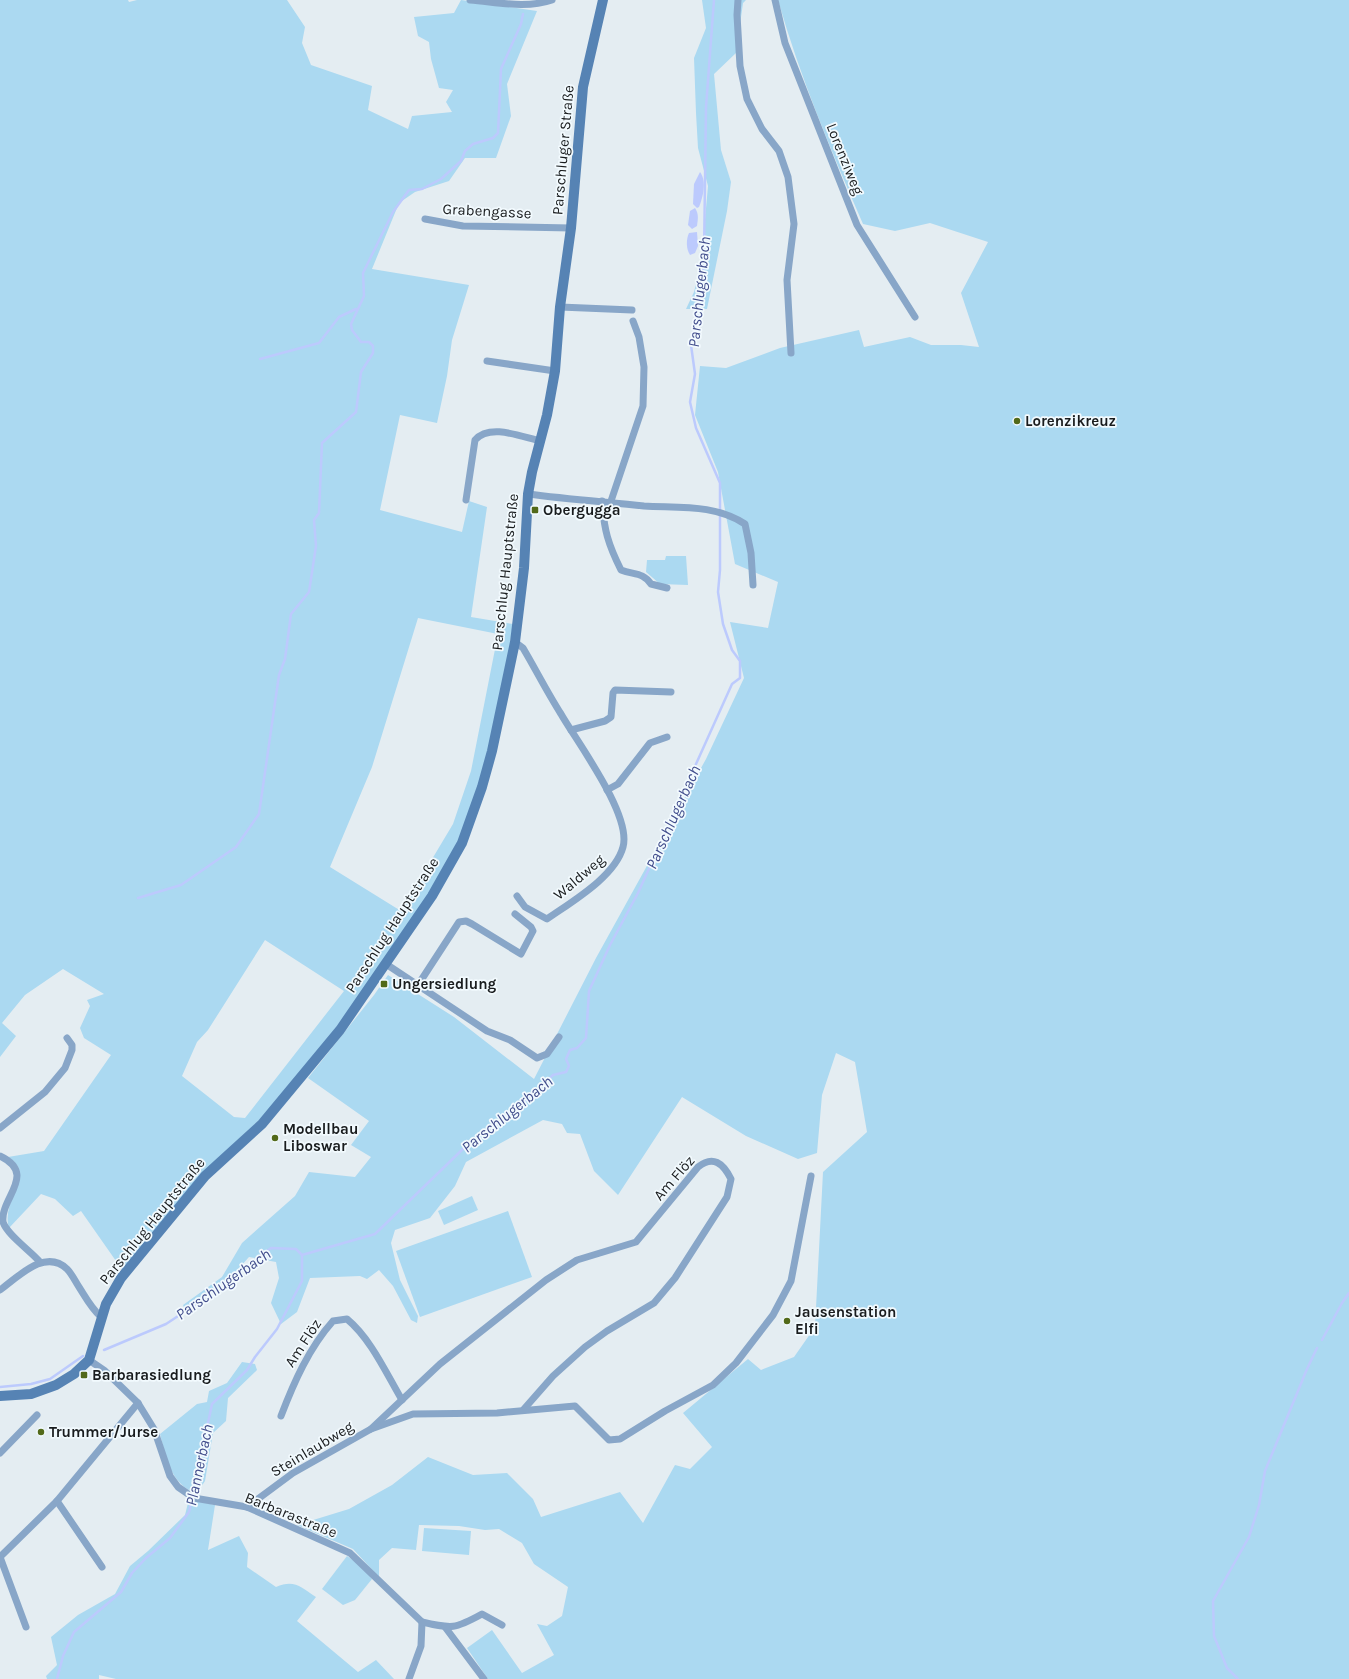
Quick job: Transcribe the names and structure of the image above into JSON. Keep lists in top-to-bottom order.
{
  "streets": {
    "main road": ["Parschluger Straße", "Parschlug Hauptstraße"],
    "street": [
      "Lorenziweg",
      "Grabengasse",
      "Waldweg",
      "Am Flöz",
      "Steinlaubweg",
      "Barbarastraße"
    ]
  },
  "crossings": [
    ["Parschluger Straße", "Grabengasse"],
    ["Parschluger Straße", "Parschlug Hauptstraße"],
    ["Parschlug Hauptstraße", "Waldweg"],
    ["Parschlug Hauptstraße", "Barbarastraße"],
    ["Am Flöz", "Steinlaubweg"],
    ["Steinlaubweg", "Barbarastraße"]
  ],
  "water": ["Parschlugerbach", "Plannerbach"],
  "places": {
    "other": [
      "Lorenzikreuz",
      "Modellbau Liboswar",
      "Jausenstation Elfi",
      "Trummer/Jurse"
    ],
    "transit": ["Obergugga", "Ungersiedlung", "Barbarasiedlung"]
  }
}
